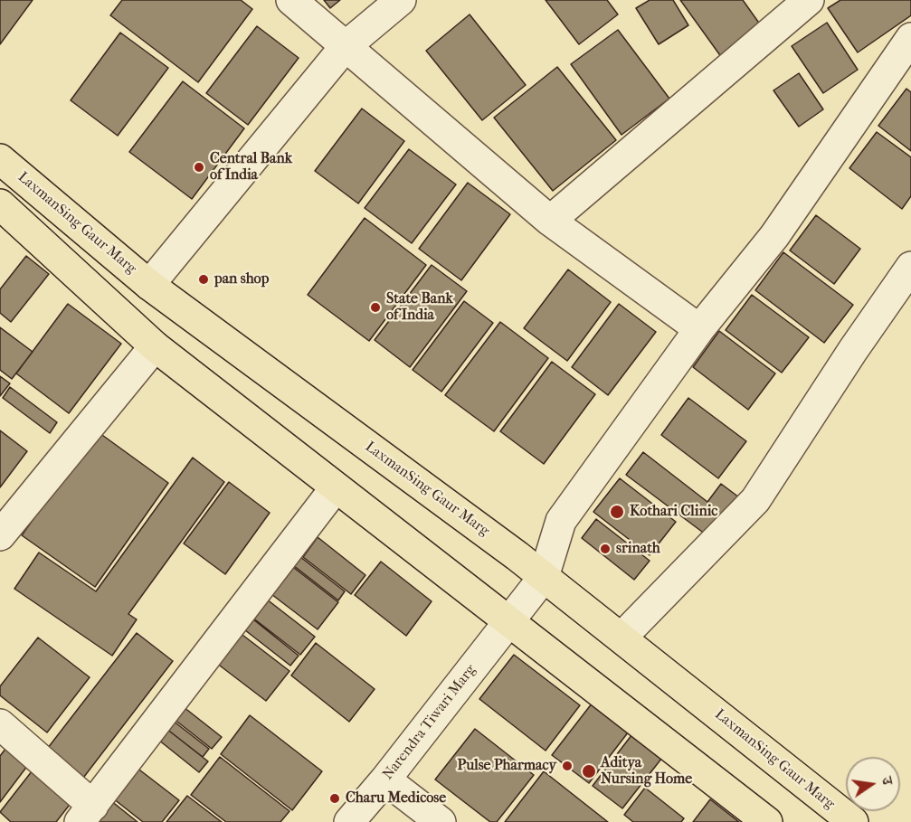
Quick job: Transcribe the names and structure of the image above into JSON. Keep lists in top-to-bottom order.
{
  "streets": {
    "main road": ["LaxmanSing Gaur Marg"],
    "street": ["Narendra Tiwari Marg"]
  },
  "crossings": [
    ["LaxmanSing Gaur Marg", "Narendra Tiwari Marg"]
  ],
  "places": [
    "Central Bank of India",
    "pan shop",
    "State Bank of India",
    "Kothari Clinic",
    "srinath",
    "Pulse Pharmacy",
    "Aditya Nursing Home",
    "Charu Medicose"
  ],
  "north": "right"
}
